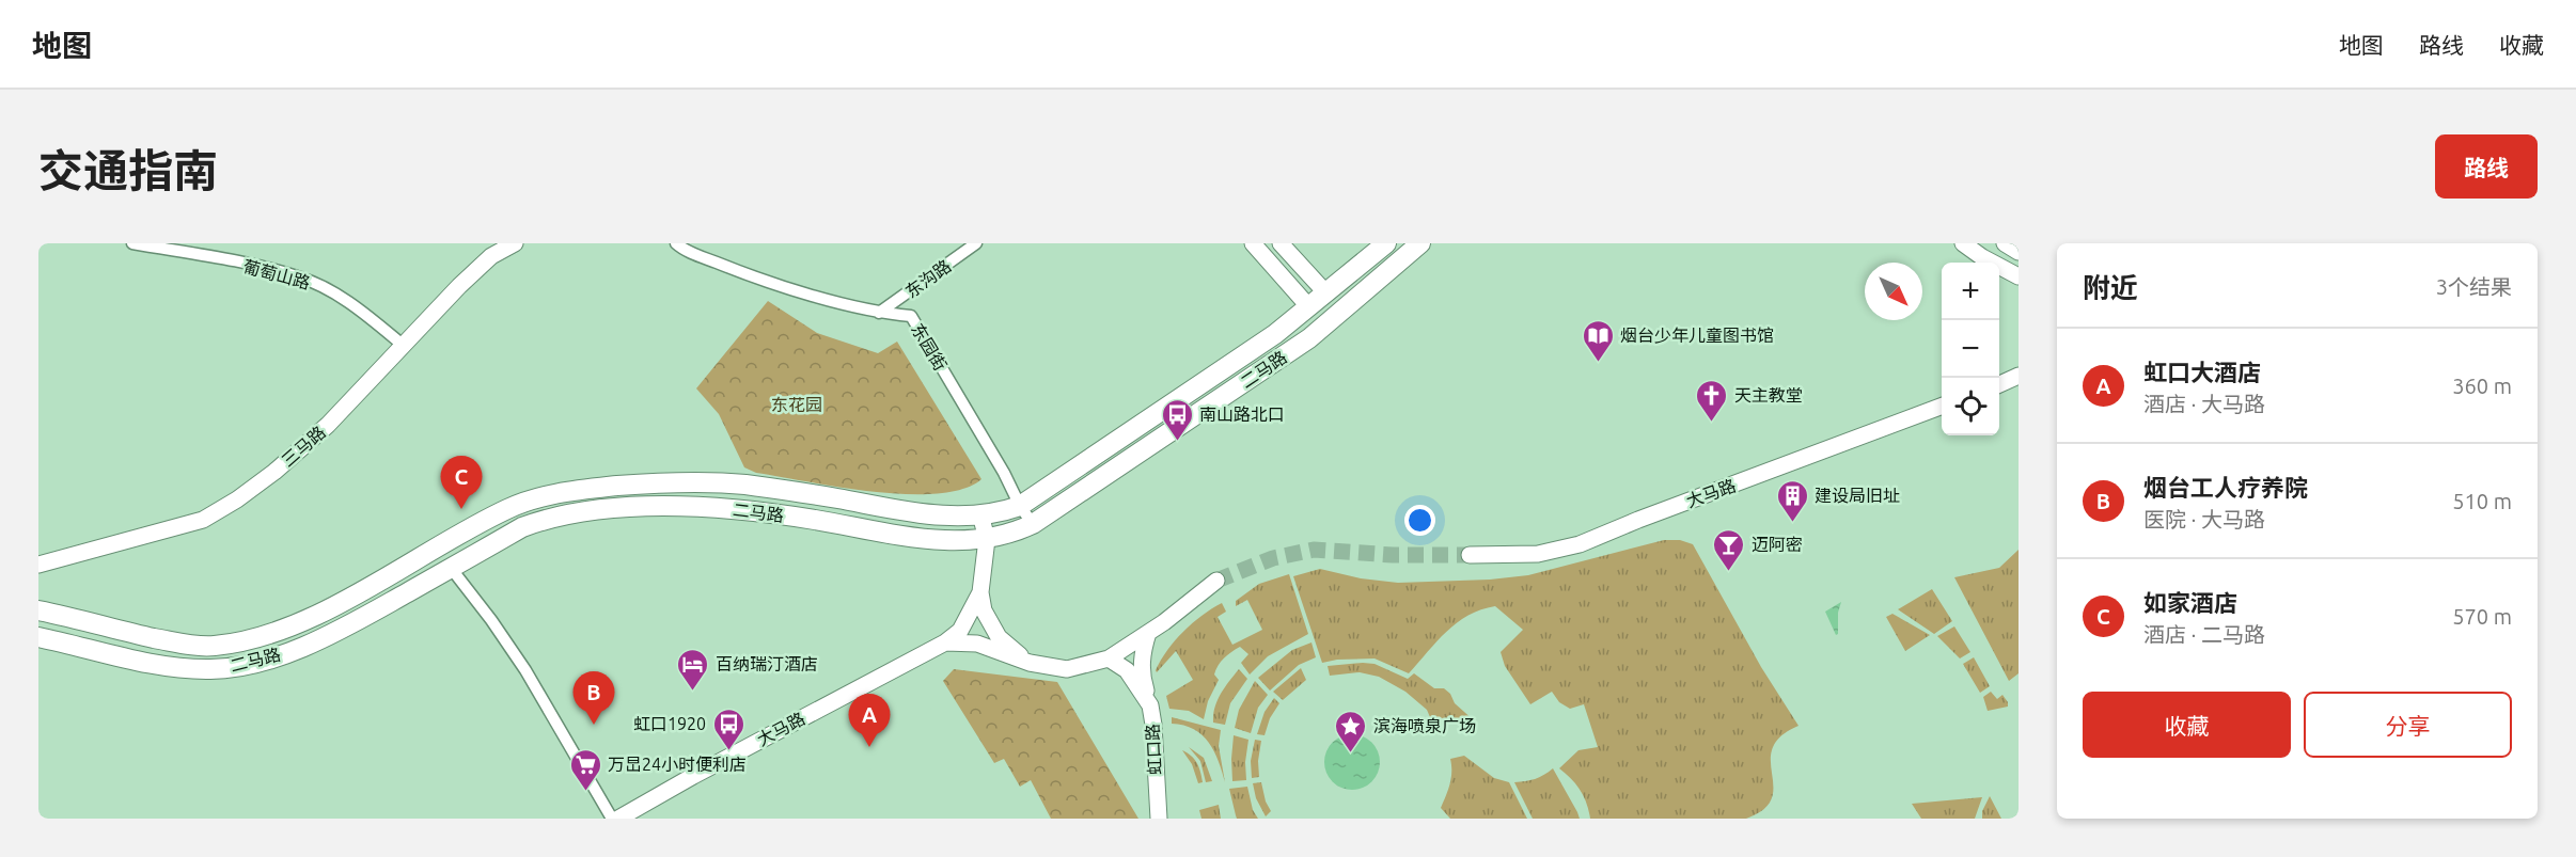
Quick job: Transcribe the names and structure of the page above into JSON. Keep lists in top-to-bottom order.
{
  "streets": {
    "main road": ["二马路"],
    "street": [
      "葡萄山路",
      "东沟路",
      "东园街",
      "三马路",
      "大马路",
      "虹口路"
    ]
  },
  "crossings": [
    ["葡萄山路", "三马路"],
    ["东沟路", "东园街"],
    ["东园街", "二马路"],
    ["大马路", "虹口路"]
  ],
  "parks": ["东花园"],
  "places": {
    "library": ["烟台少年儿童图书馆"],
    "church": ["天主教堂"],
    "bus stop": ["南山路北口", "虹口1920"],
    "building": ["建设局旧址"],
    "bar": ["迈阿密"],
    "hotel": ["百纳瑞汀酒店"],
    "place": ["滨海喷泉广场"],
    "supermarket": ["万旵24小时便利店"]
  },
  "north": "bottom right",
  "page": {
    "header": "地图",
    "nav": ["地图", "路线", "收藏"],
    "title": "交通指南",
    "buttons": [
      "路线",
      ["收藏", "分享"]
    ],
    "heading": ["附近", "3个结果"],
    "map_buttons": ["+", "−"],
    "list": [
      {
        "mark": "A",
        "name": "虹口大酒店",
        "note": "酒店 · 大马路",
        "value": "360 m"
      },
      {
        "mark": "B",
        "name": "烟台工人疗养院",
        "note": "医院 · 大马路",
        "value": "510 m"
      },
      {
        "mark": "C",
        "name": "如家酒店",
        "note": "酒店 · 二马路",
        "value": "570 m"
      }
    ],
    "pins": ["C", "B", "A"]
  }
}
